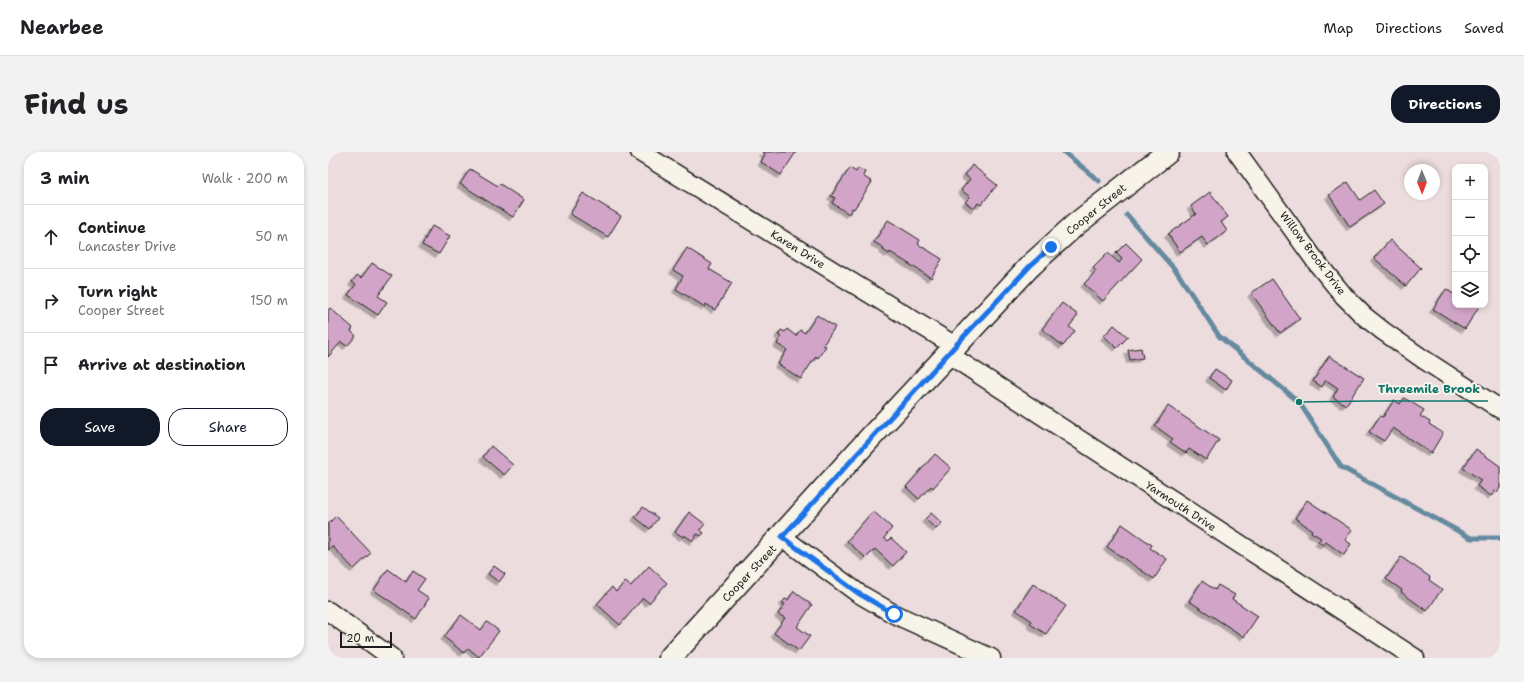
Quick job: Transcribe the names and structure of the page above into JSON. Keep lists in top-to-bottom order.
{
  "streets": {
    "street": [
      "Cooper Street",
      "Karen Drive",
      "Willow Brook Drive",
      "Yarmouth Drive"
    ]
  },
  "crossings": [
    ["Cooper Street", "Karen Drive"],
    ["Cooper Street", "Yarmouth Drive"],
    ["Karen Drive", "Yarmouth Drive"]
  ],
  "places": ["Threemile Brook"],
  "scale_bar": "20 m",
  "north": "bottom",
  "page": {
    "header": "Nearbee",
    "nav": ["Map", "Directions", "Saved"],
    "title": "Find us",
    "buttons": [
      "Directions",
      ["Save", "Share"]
    ],
    "heading": ["3 min", "Walk · 200 m"],
    "map_buttons": ["+", "−"],
    "list": [
      ["Continue", "Lancaster Drive", "50 m"],
      ["Turn right", "Cooper Street", "150 m"],
      "Arrive at destination"
    ],
    "scale": "20 m"
  }
}
